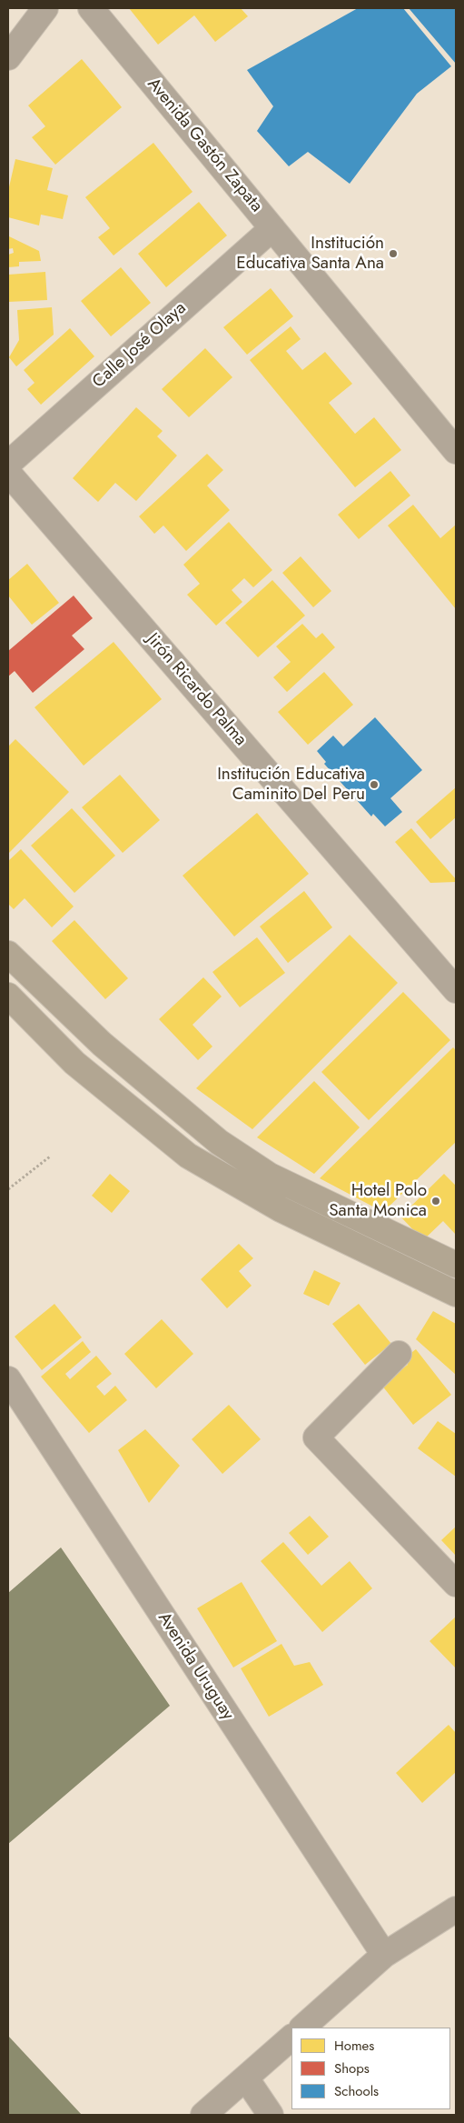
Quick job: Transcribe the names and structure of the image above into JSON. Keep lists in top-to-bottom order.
{
  "streets": {
    "street": [
      "Avenida Gastón Zapata",
      "Calle José Olaya",
      "Jirón Ricardo Palma",
      "Avenida Uruguay"
    ]
  },
  "crossings": [
    ["Avenida Gastón Zapata", "Calle José Olaya"]
  ],
  "places": ["Institución Educativa Santa Ana", "Institución Educativa Caminito Del Peru", "Hotel Polo Santa Monica"],
  "legend": ["Homes", "Shops", "Schools"]
}
